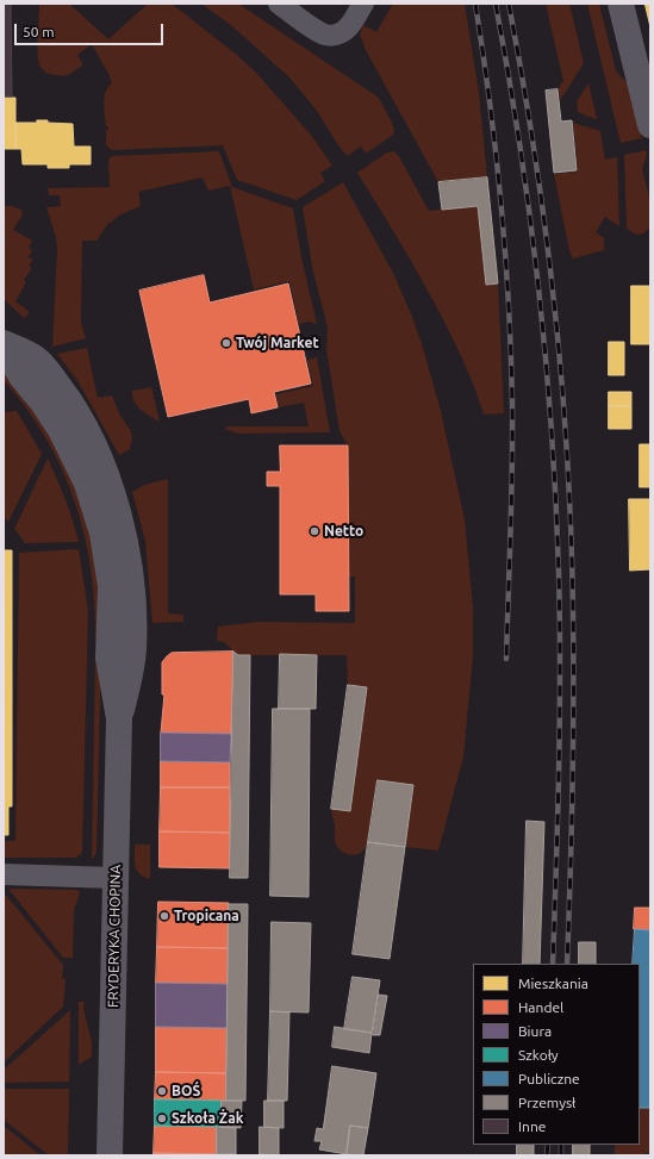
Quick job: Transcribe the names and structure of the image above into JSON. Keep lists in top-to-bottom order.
{
  "streets": {
    "street": ["FRYDERYKA CHOPINA"]
  },
  "places": [
    "Twój Market",
    "Netto",
    "Tropicana",
    "BOŚ",
    "Szkoła Żak"
  ],
  "legend": [
    "Mieszkania",
    "Handel",
    "Biura",
    "Szkoły",
    "Publiczne",
    "Przemysł",
    "Inne"
  ],
  "scale_bar": "50 m"
}
